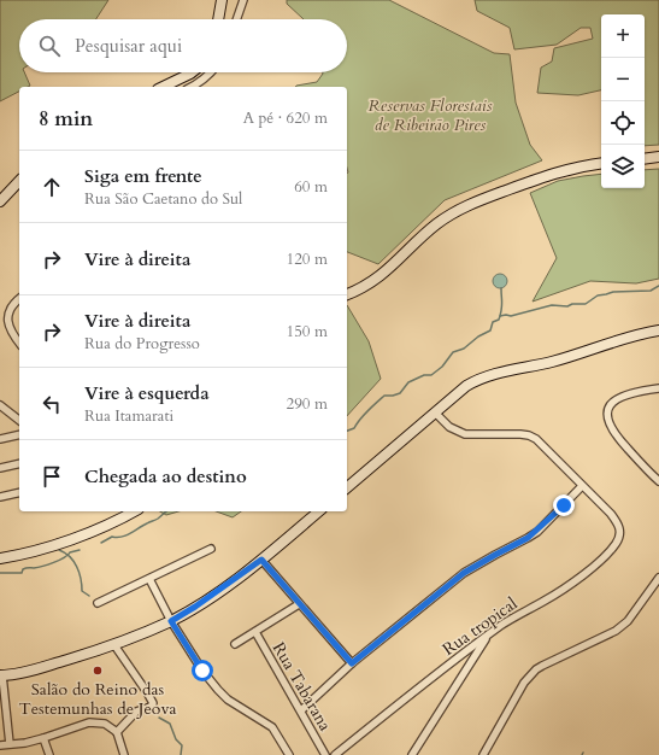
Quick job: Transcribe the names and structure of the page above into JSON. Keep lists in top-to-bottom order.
{
  "streets": {
    "street": ["Rua tropical", "Rua Tabarana"]
  },
  "parks": ["Reservas Florestais de Ribeirão Pires"],
  "places": ["Salão do Reino das Testemunhas de Jeova"],
  "page": {
    "map_buttons": ["+", "−"],
    "search": "Pesquisar aqui",
    "heading": ["8 min", "A pé · 620 m"],
    "list": [
      ["Siga em frente", "Rua São Caetano do Sul", "60 m"],
      ["Vire à direita", "120 m"],
      ["Vire à direita", "Rua do Progresso", "150 m"],
      ["Vire à esquerda", "Rua Itamarati", "290 m"],
      "Chegada ao destino"
    ]
  }
}
